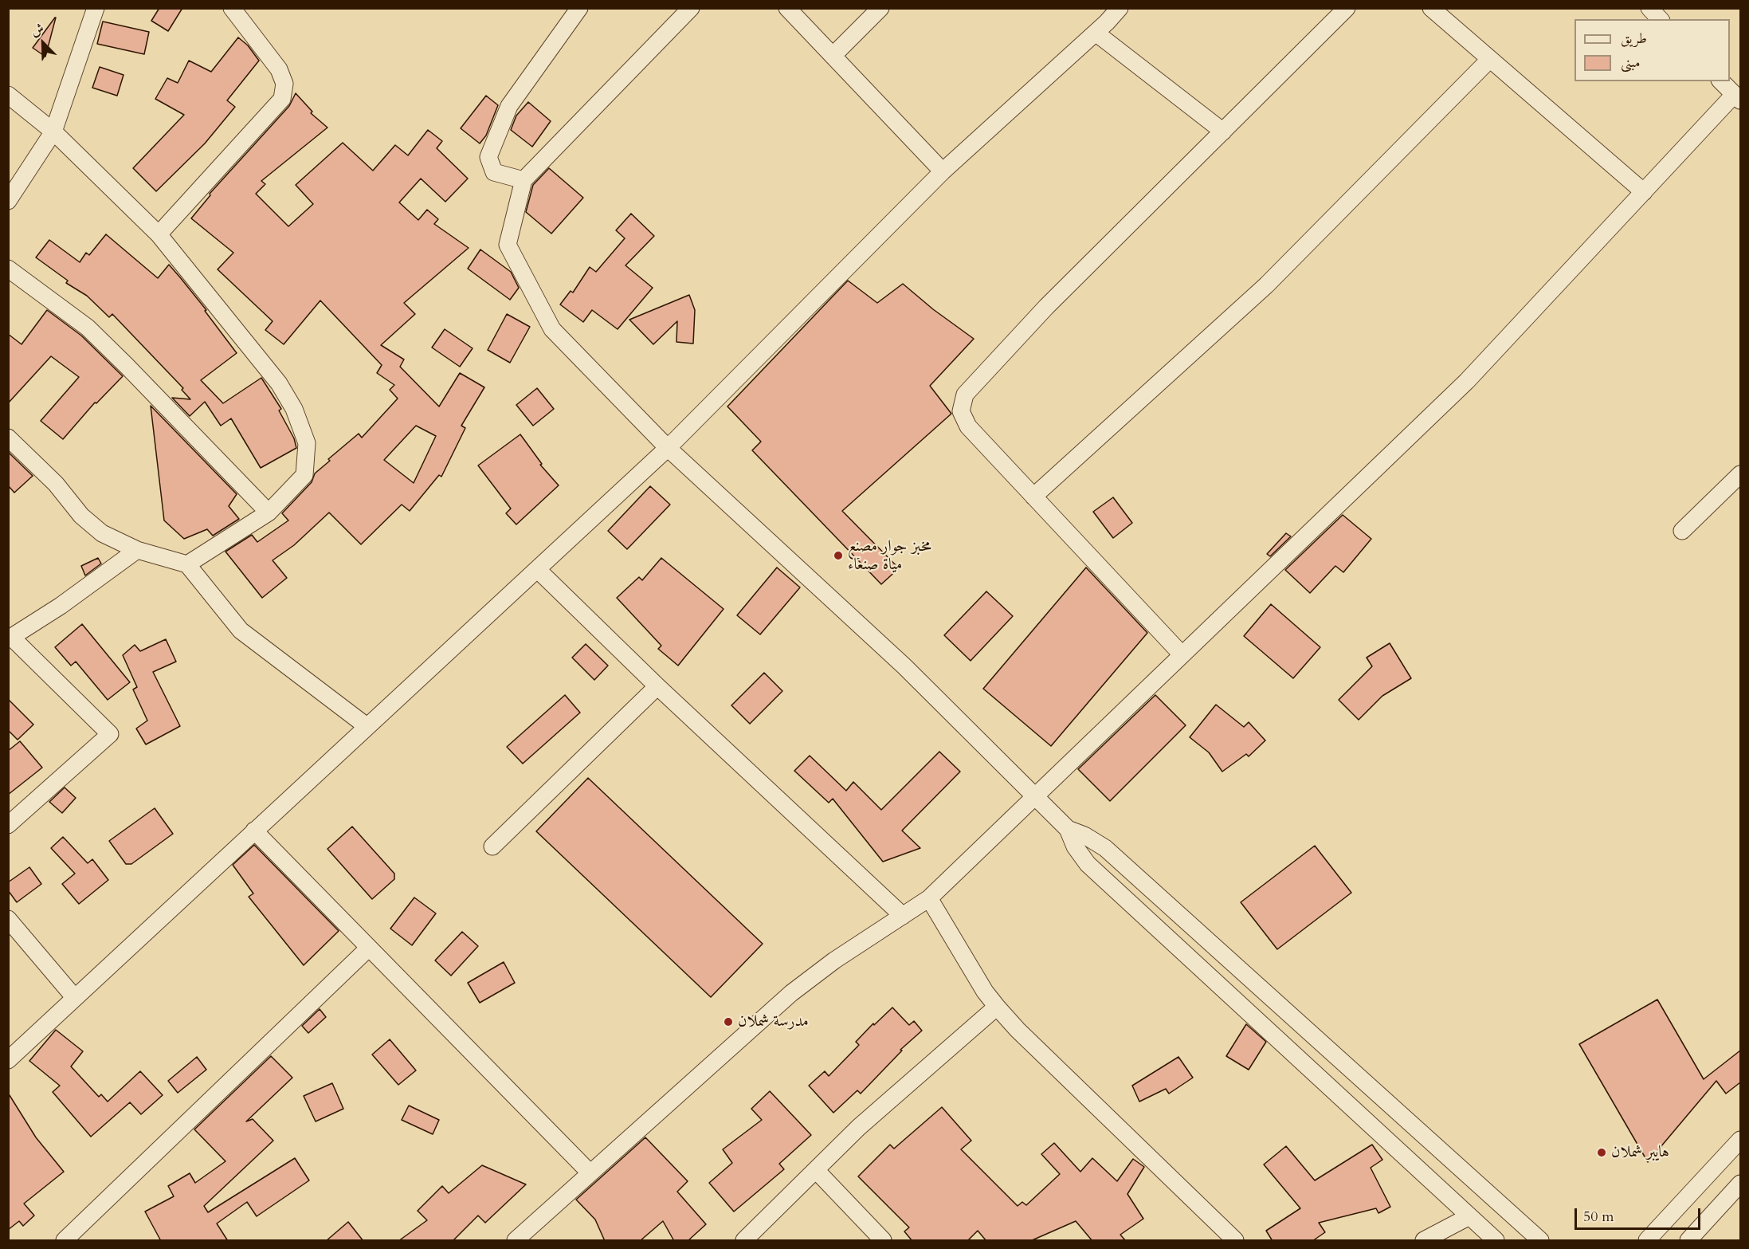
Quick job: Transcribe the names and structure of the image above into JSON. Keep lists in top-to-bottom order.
{
  "places": ["مخبز جوار مصنع مياة صنعاء", "مدرسة شملان", "هايبر شملان"],
  "legend": ["طريق", "مبنى"],
  "scale_bar": "50 m",
  "north": "top left"
}
